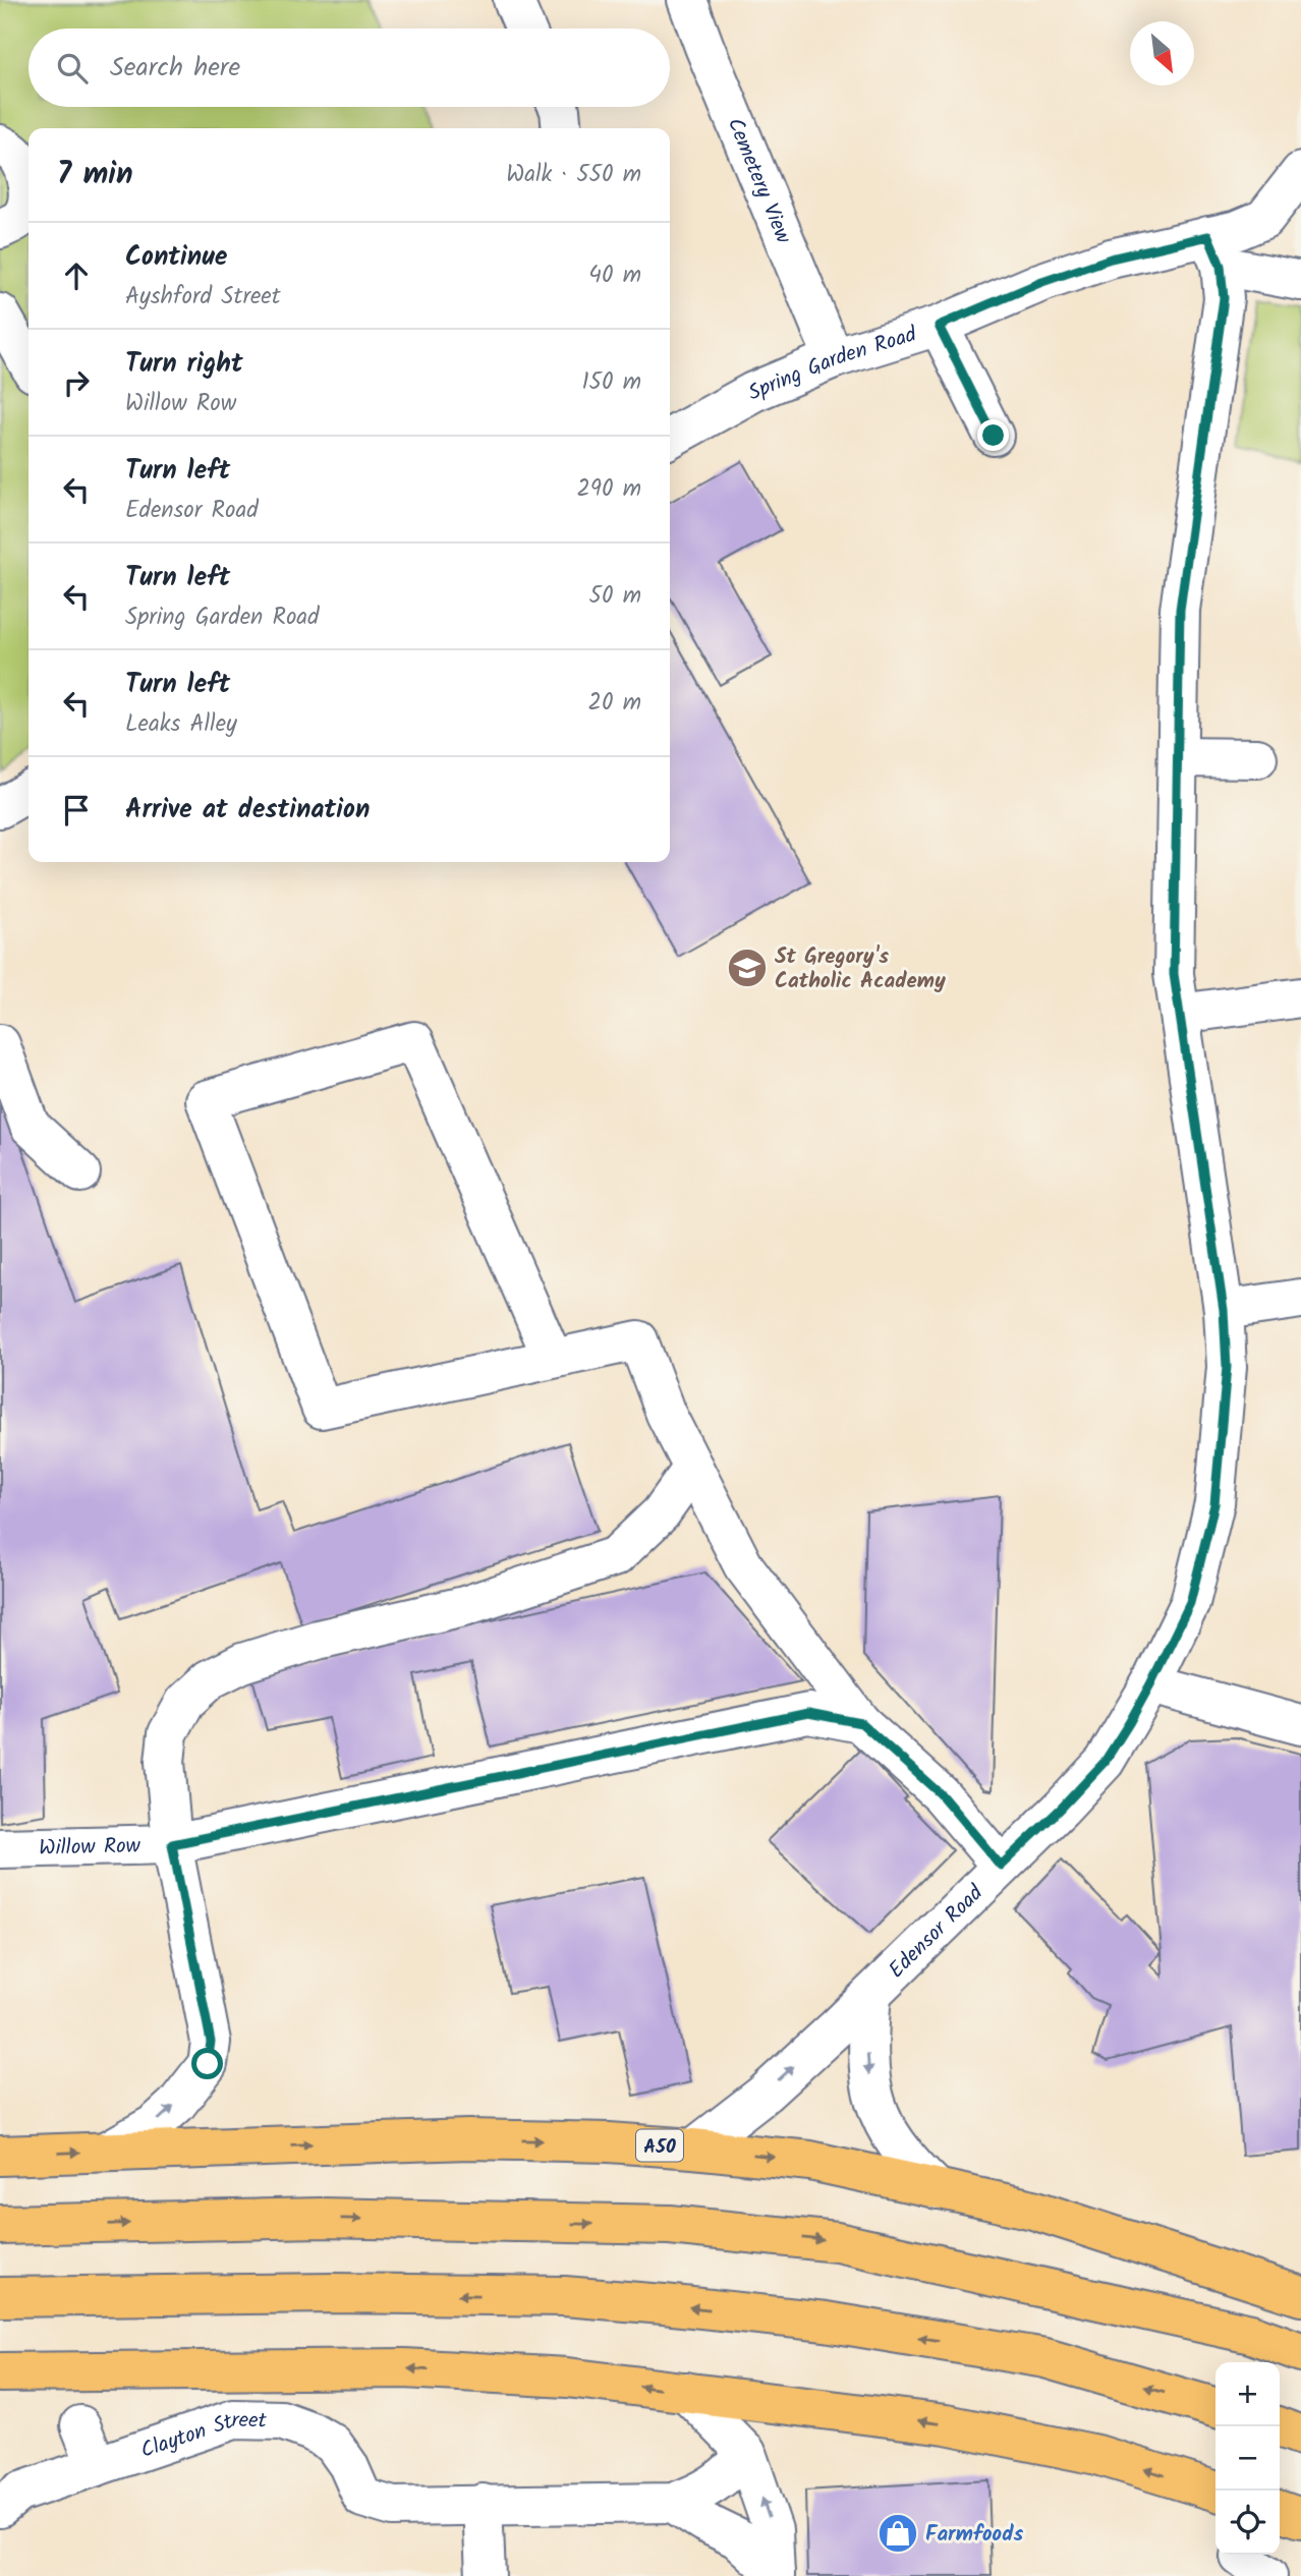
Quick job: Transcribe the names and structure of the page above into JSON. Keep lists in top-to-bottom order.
{
  "streets": {
    "main road": ["A50"],
    "street": [
      "Cemetery View",
      "Spring Garden Road",
      "Willow Row",
      "Edensor Road",
      "Clayton Street"
    ]
  },
  "crossings": [
    ["Cemetery View", "Spring Garden Road"],
    ["Spring Garden Road", "Edensor Road"],
    ["Edensor Road", "A50"]
  ],
  "places": {
    "school or university": ["St Gregory's Catholic Academy"],
    "shop": ["Farmfoods"]
  },
  "north": "bottom right",
  "page": {
    "search": "Search here",
    "heading": ["7 min", "Walk · 550 m"],
    "list": [
      ["Continue", "Ayshford Street", "40 m"],
      ["Turn right", "Willow Row", "150 m"],
      ["Turn left", "Edensor Road", "290 m"],
      ["Turn left", "Spring Garden Road", "50 m"],
      ["Turn left", "Leaks Alley", "20 m"],
      "Arrive at destination"
    ],
    "map_buttons": ["+", "−"]
  }
}
